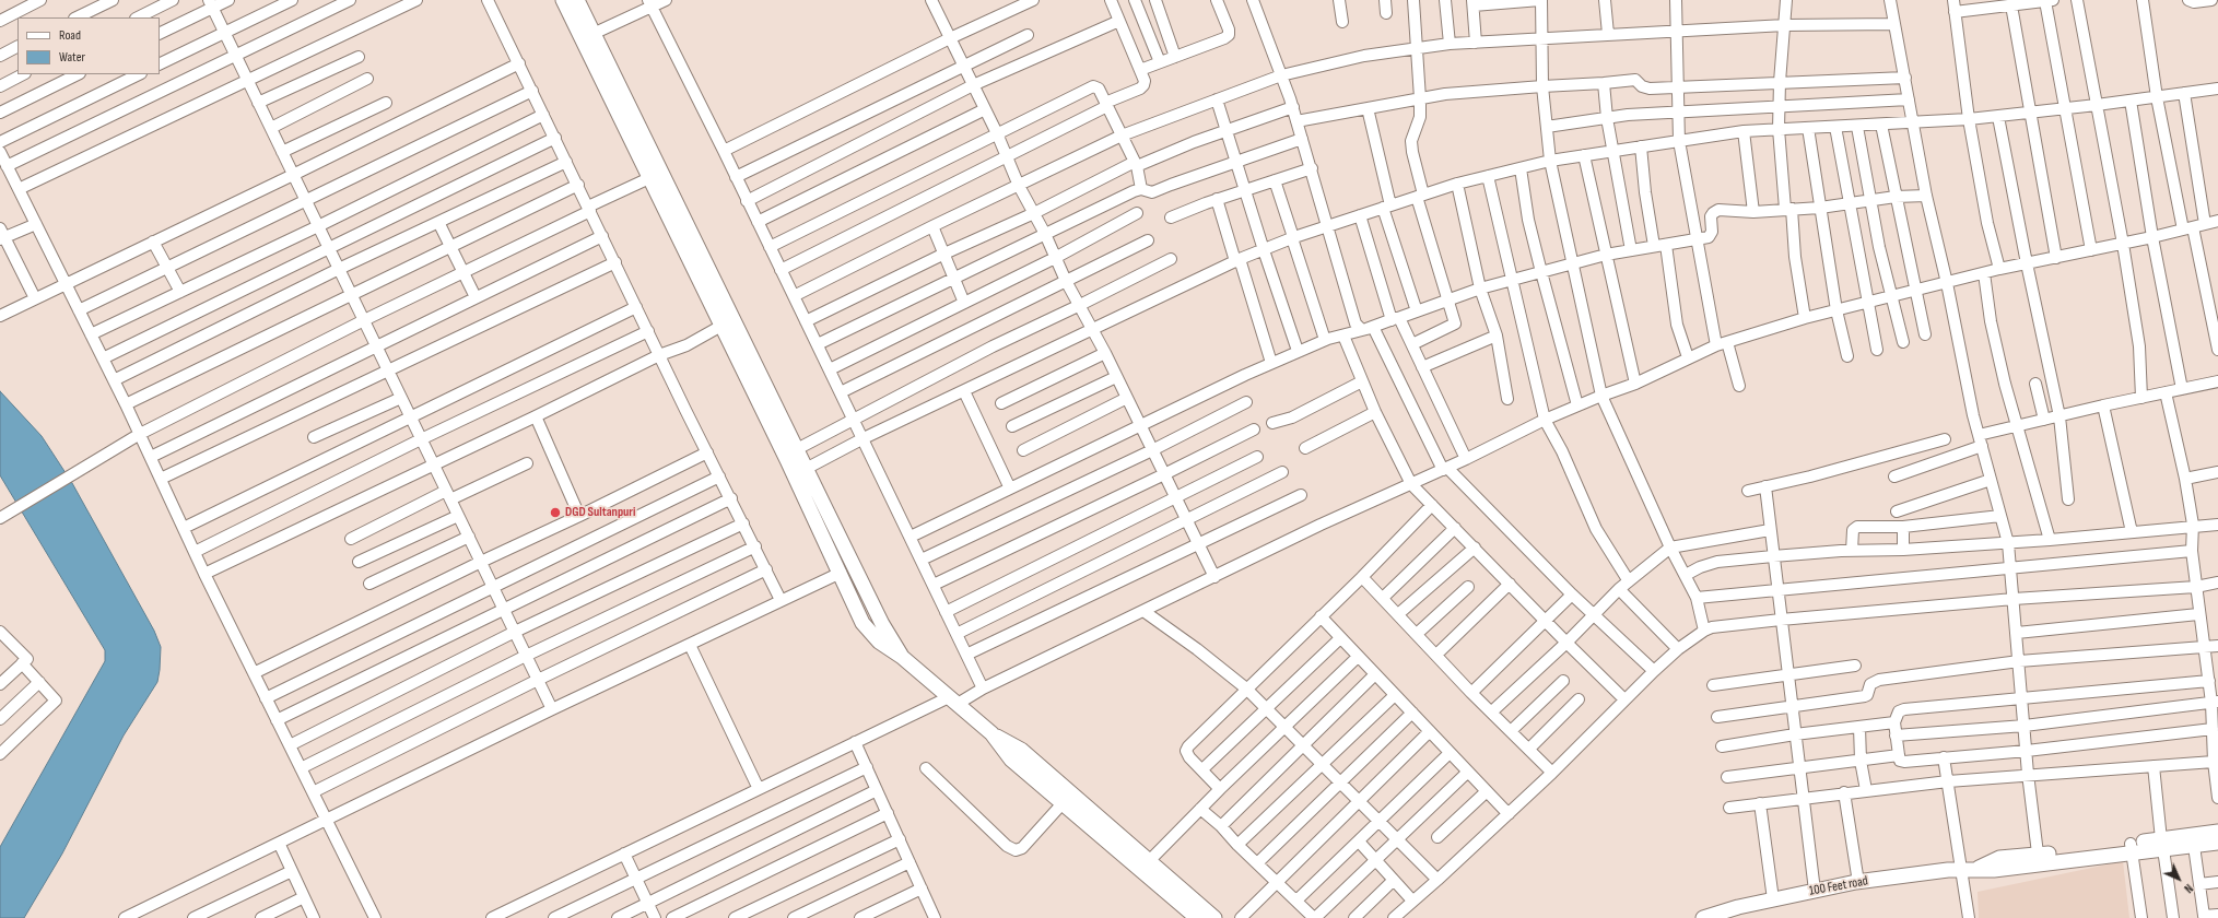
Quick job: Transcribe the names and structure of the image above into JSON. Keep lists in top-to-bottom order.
{
  "streets": {
    "street": ["100 Feet road"]
  },
  "places": ["DGD Sultanpuri"],
  "legend": ["Road", "Water"],
  "north": "bottom right"
}
